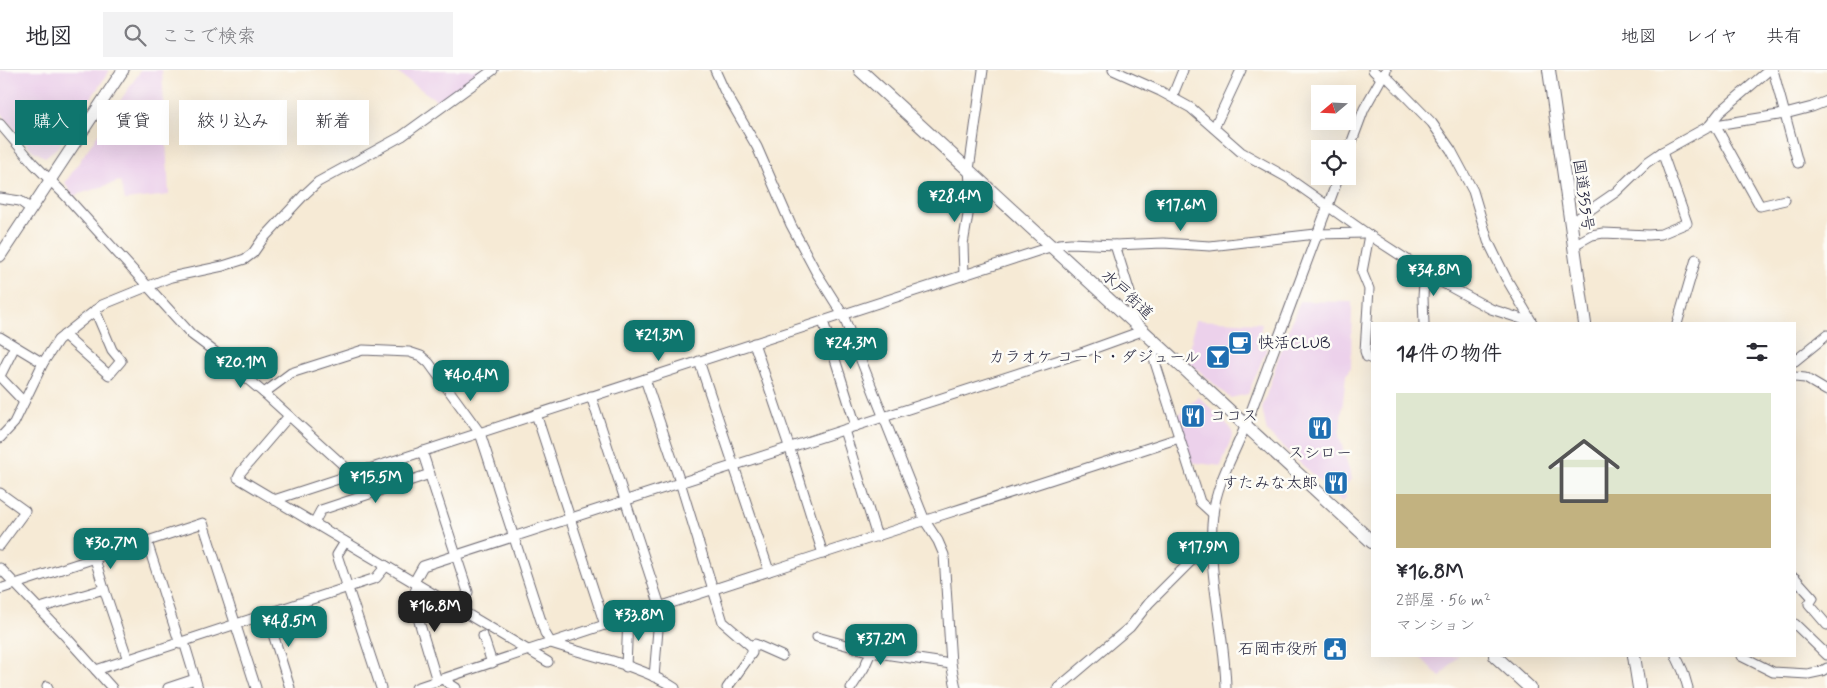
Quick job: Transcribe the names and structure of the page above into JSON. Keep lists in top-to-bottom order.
{
  "streets": {
    "highway": ["国道355号", "水戸街道"]
  },
  "places": {
    "cafe": ["快活CLUB"],
    "bar": ["カラオケ コート・ダジュール"],
    "restaurant": ["ココス", "スシロー", "すたみな太郎"],
    "public building": ["石岡市役所"]
  },
  "north": "left",
  "page": {
    "header": "地図",
    "search": "ここで検索",
    "nav": ["地図", "レイヤ", "共有"],
    "chip": [
      "購入",
      "賃貸",
      "絞り込み",
      "新着"
    ],
    "price": [
      "¥28.4M",
      "¥17.6M",
      "¥34.8M",
      "¥21.3M",
      "¥24.3M",
      "¥20.1M",
      "¥40.4M",
      "¥15.5M",
      "¥30.7M",
      "¥17.9M",
      "¥16.8M",
      "¥33.8M",
      "¥48.5M",
      "¥37.2M"
    ],
    "heading": "14件の物件",
    "list": [
      {
        "name": "¥16.8M",
        "note": "2部屋 · 56 m² · マンション"
      }
    ]
  }
}
